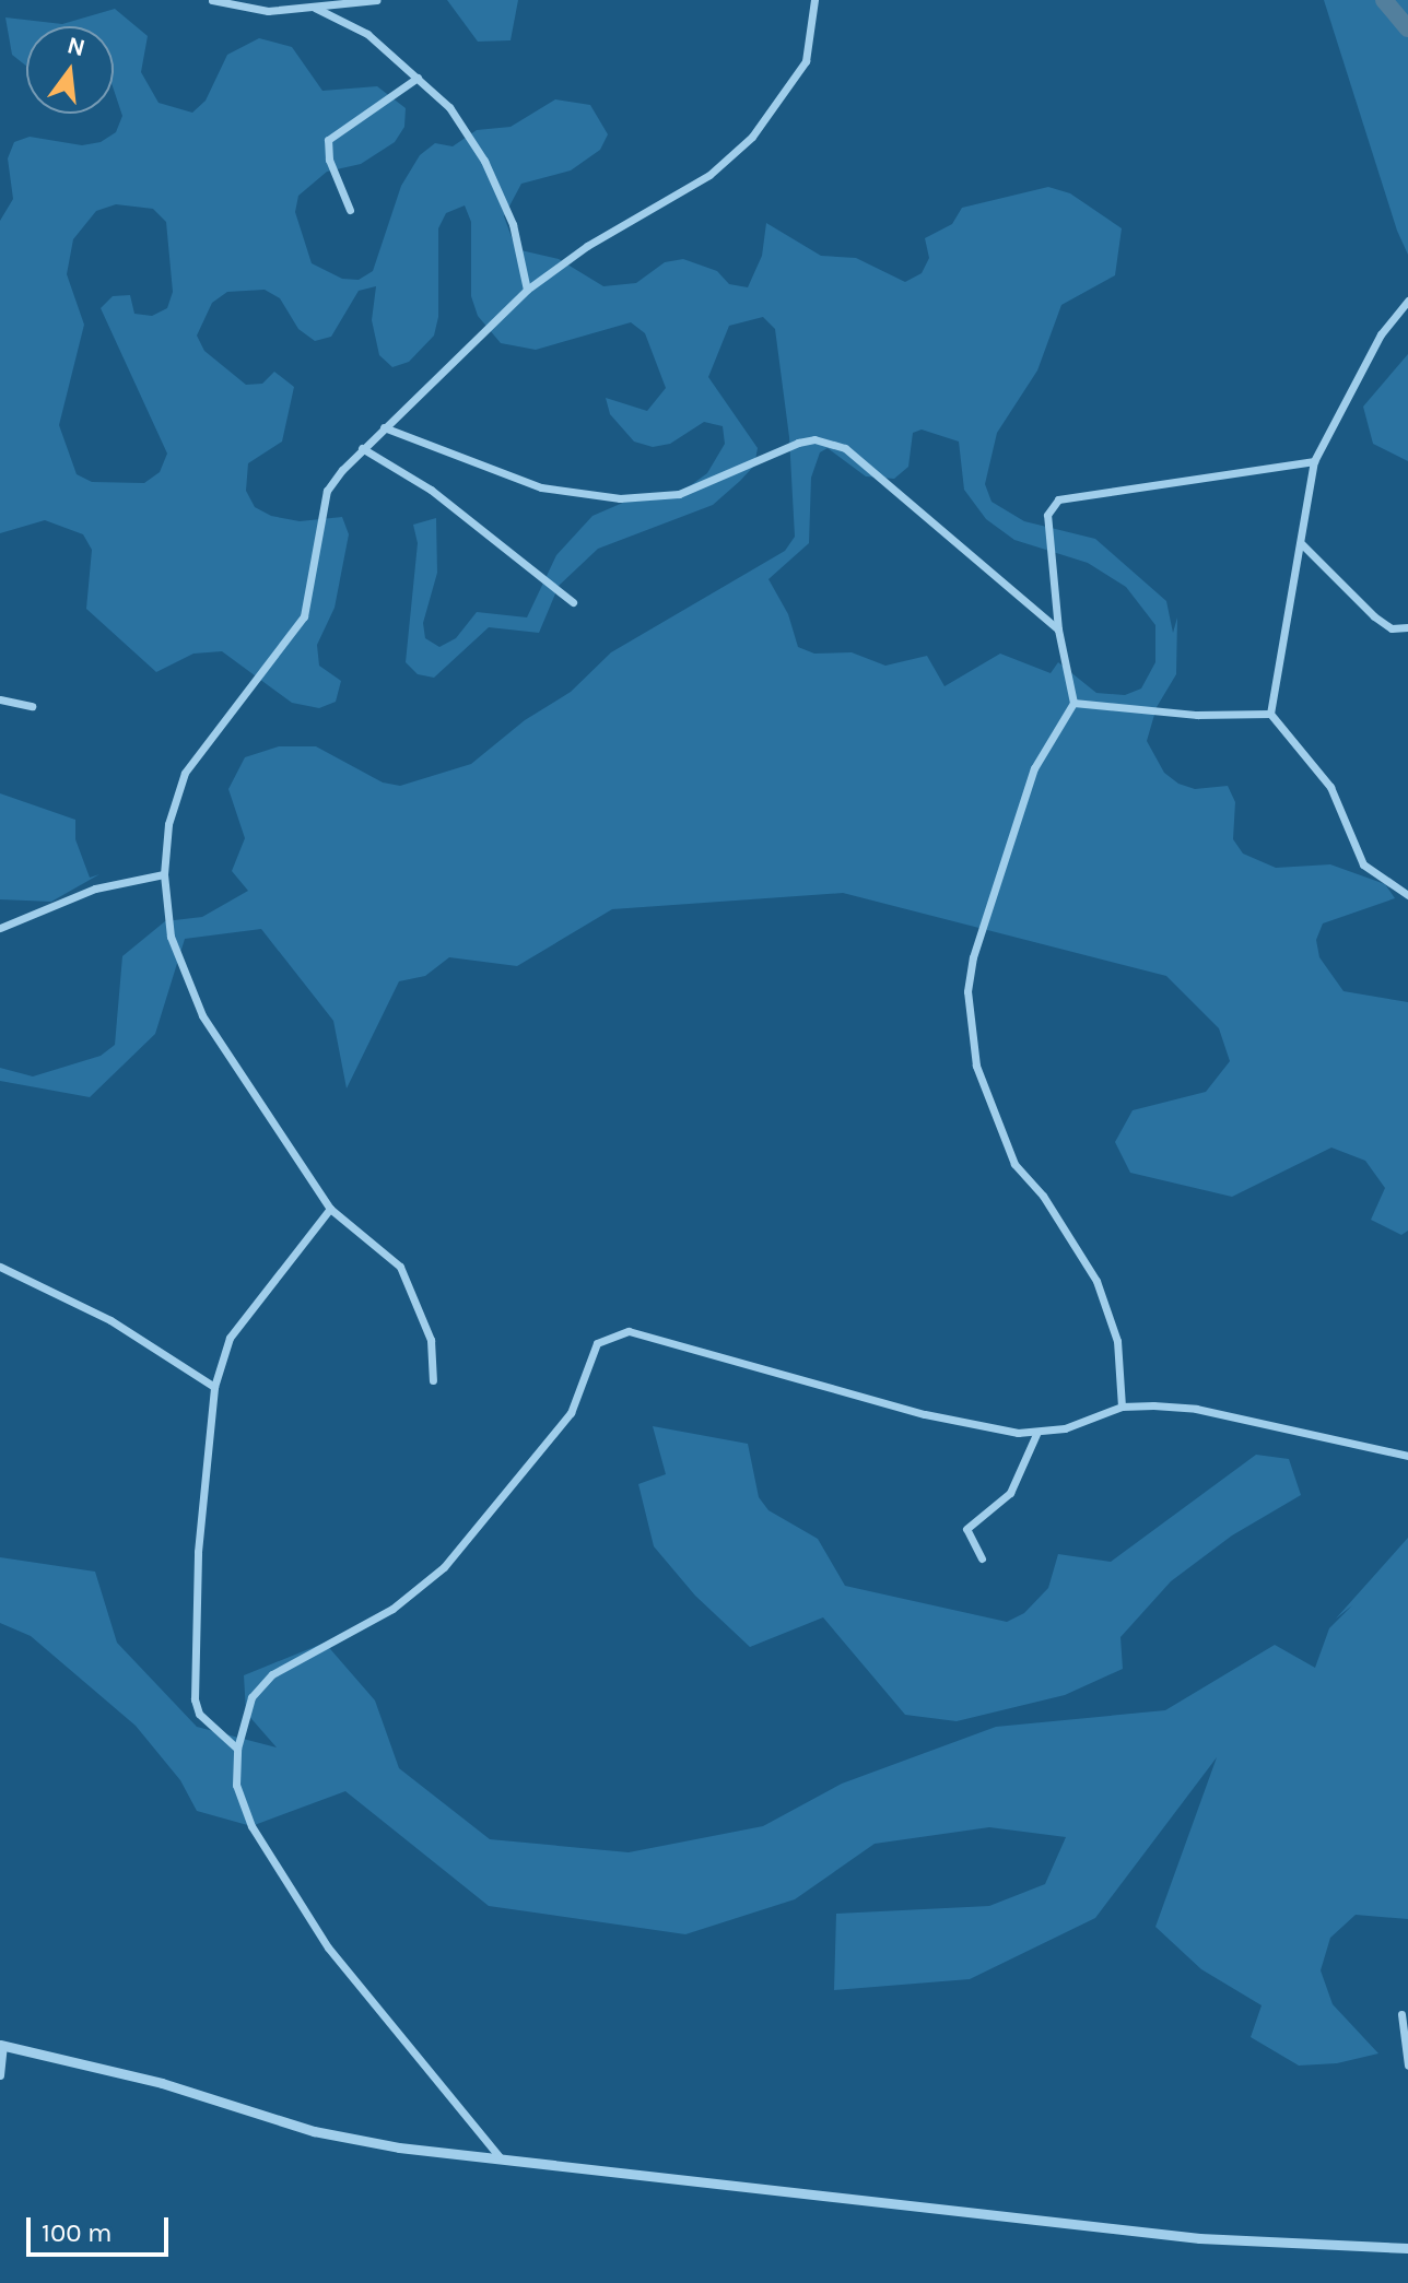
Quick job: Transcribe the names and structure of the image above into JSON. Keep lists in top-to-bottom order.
{
  "scale_bar": "100 m",
  "north": "top"
}
